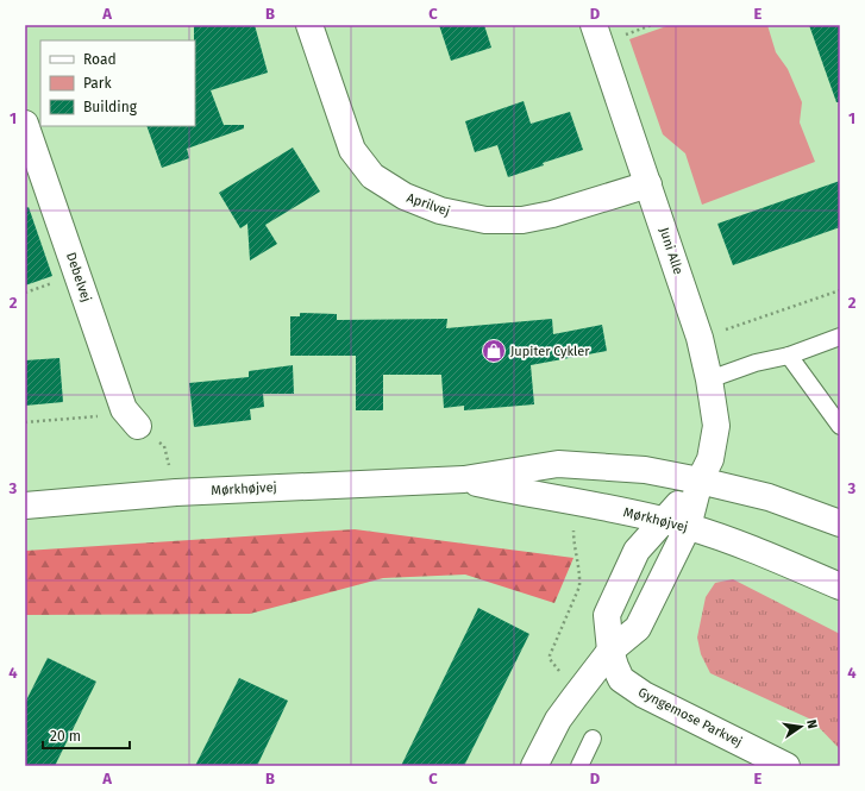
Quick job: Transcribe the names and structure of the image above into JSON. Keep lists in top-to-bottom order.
{
  "streets": {
    "street": [
      "Aprilvej",
      "Juni Alle",
      "Debelvej",
      "Mørkhøjvej",
      "Gyngemose Parkvej"
    ]
  },
  "crossings": [
    ["Aprilvej", "Juni Alle"],
    ["Juni Alle", "Mørkhøjvej"],
    ["Juni Alle", "Gyngemose Parkvej"],
    ["Mørkhøjvej", "Gyngemose Parkvej"]
  ],
  "places": {
    "shop": ["Jupiter Cykler"]
  },
  "legend": ["Road", "Park", "Building"],
  "scale_bar": "20 m",
  "north": "right",
  "grid": {
    "columns": [
      "A",
      "B",
      "C",
      "D",
      "E"
    ],
    "rows": [
      "1",
      "2",
      "3",
      "4"
    ]
  }
}
